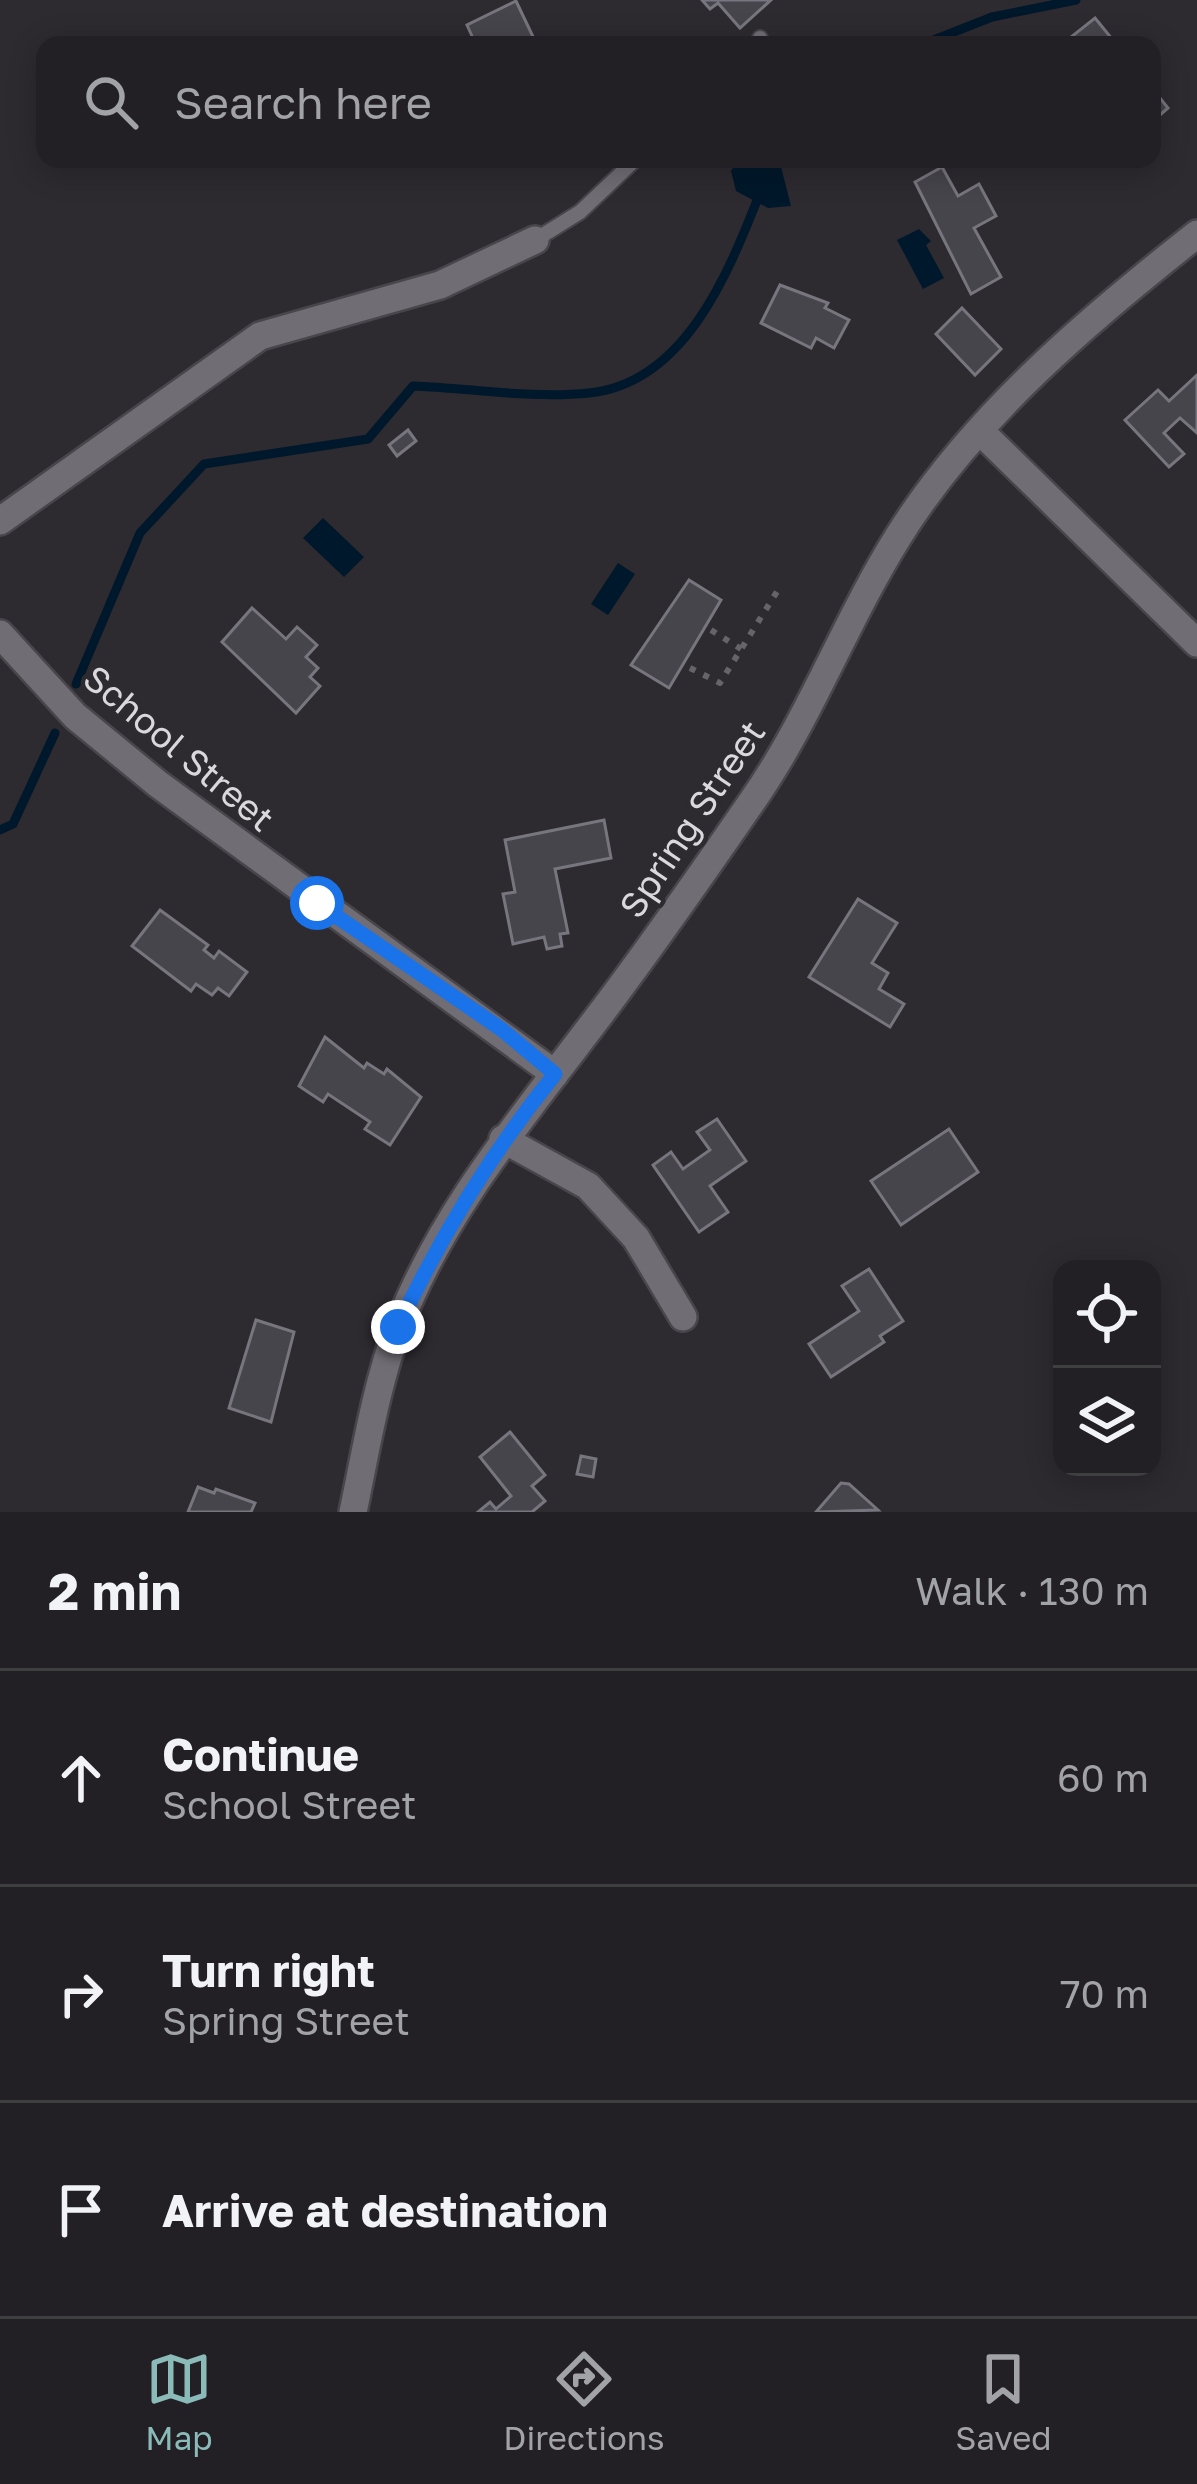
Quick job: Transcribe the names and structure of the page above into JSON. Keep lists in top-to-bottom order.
{
  "streets": {
    "street": ["School Street", "Spring Street"]
  },
  "crossings": [
    ["School Street", "Spring Street"]
  ],
  "page": {
    "search": "Search here",
    "heading": ["2 min", "Walk · 130 m"],
    "list": [
      ["Continue", "School Street", "60 m"],
      ["Turn right", "Spring Street", "70 m"],
      "Arrive at destination"
    ],
    "nav": ["Map", "Directions", "Saved"]
  }
}
